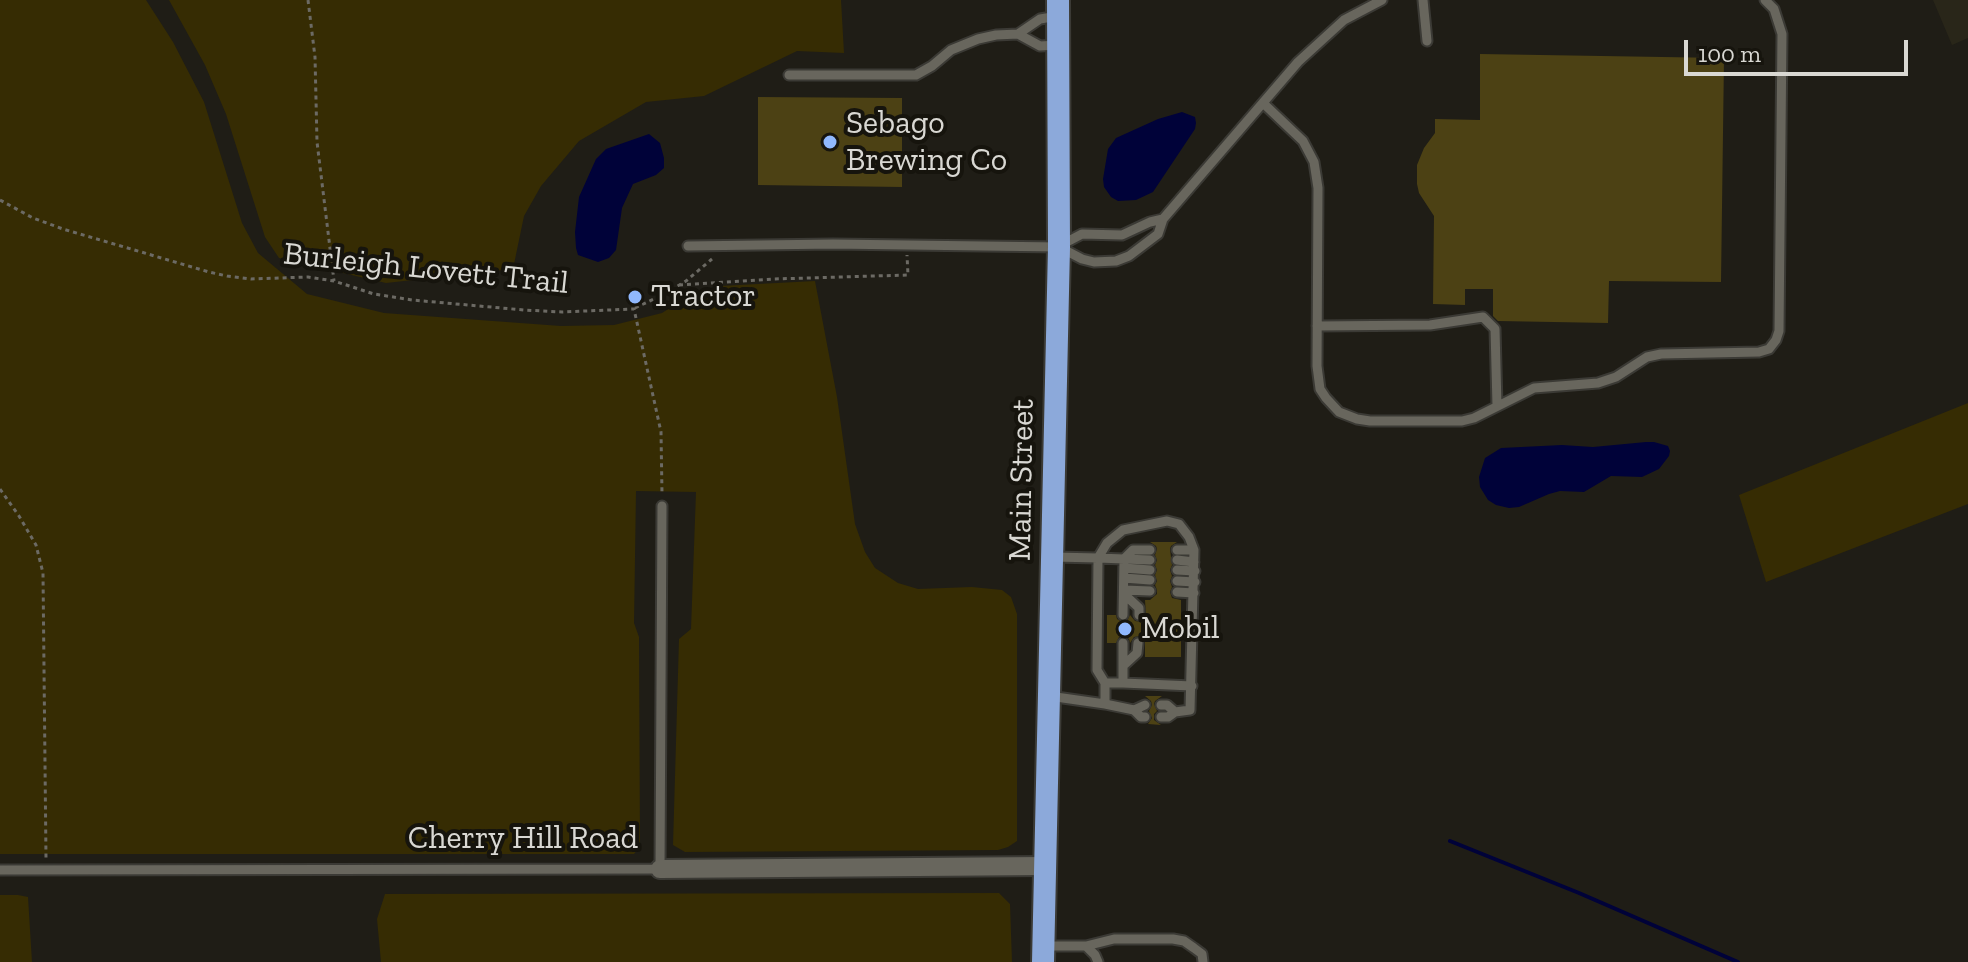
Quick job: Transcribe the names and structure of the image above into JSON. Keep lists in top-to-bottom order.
{
  "streets": {
    "highway": ["Main Street"],
    "street": ["Cherry Hill Road"],
    "path": ["Burleigh Lovett Trail"]
  },
  "crossings": [
    ["Main Street", "Cherry Hill Road"]
  ],
  "places": ["Sebago Brewing Co", "Tractor", "Mobil"],
  "scale_bar": "100 m"
}
